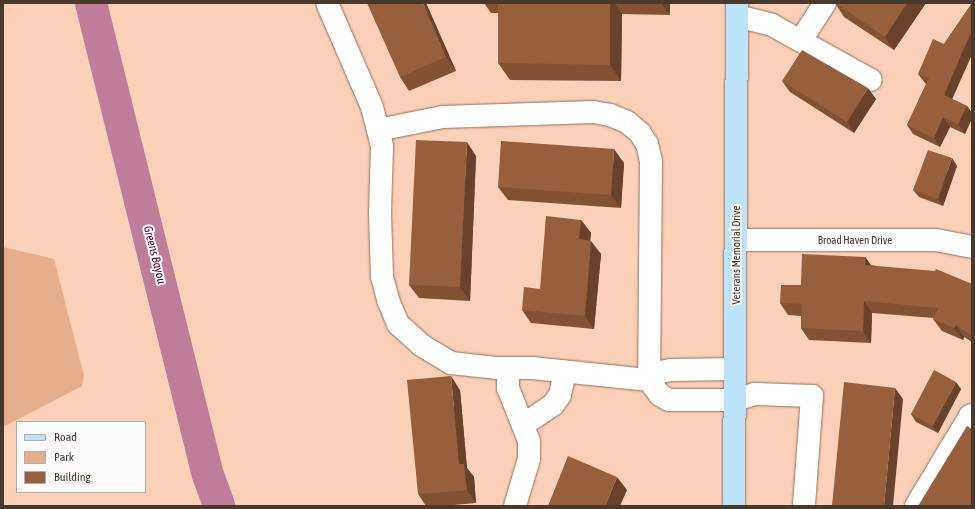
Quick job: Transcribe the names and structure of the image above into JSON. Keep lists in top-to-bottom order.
{
  "streets": {
    "main road": ["Veterans Memorial Drive"],
    "street": ["Broad Haven Drive"]
  },
  "crossings": [
    ["Broad Haven Drive", "Veterans Memorial Drive"]
  ],
  "water": ["Greens Bayou"],
  "legend": ["Road", "Park", "Building"]
}
